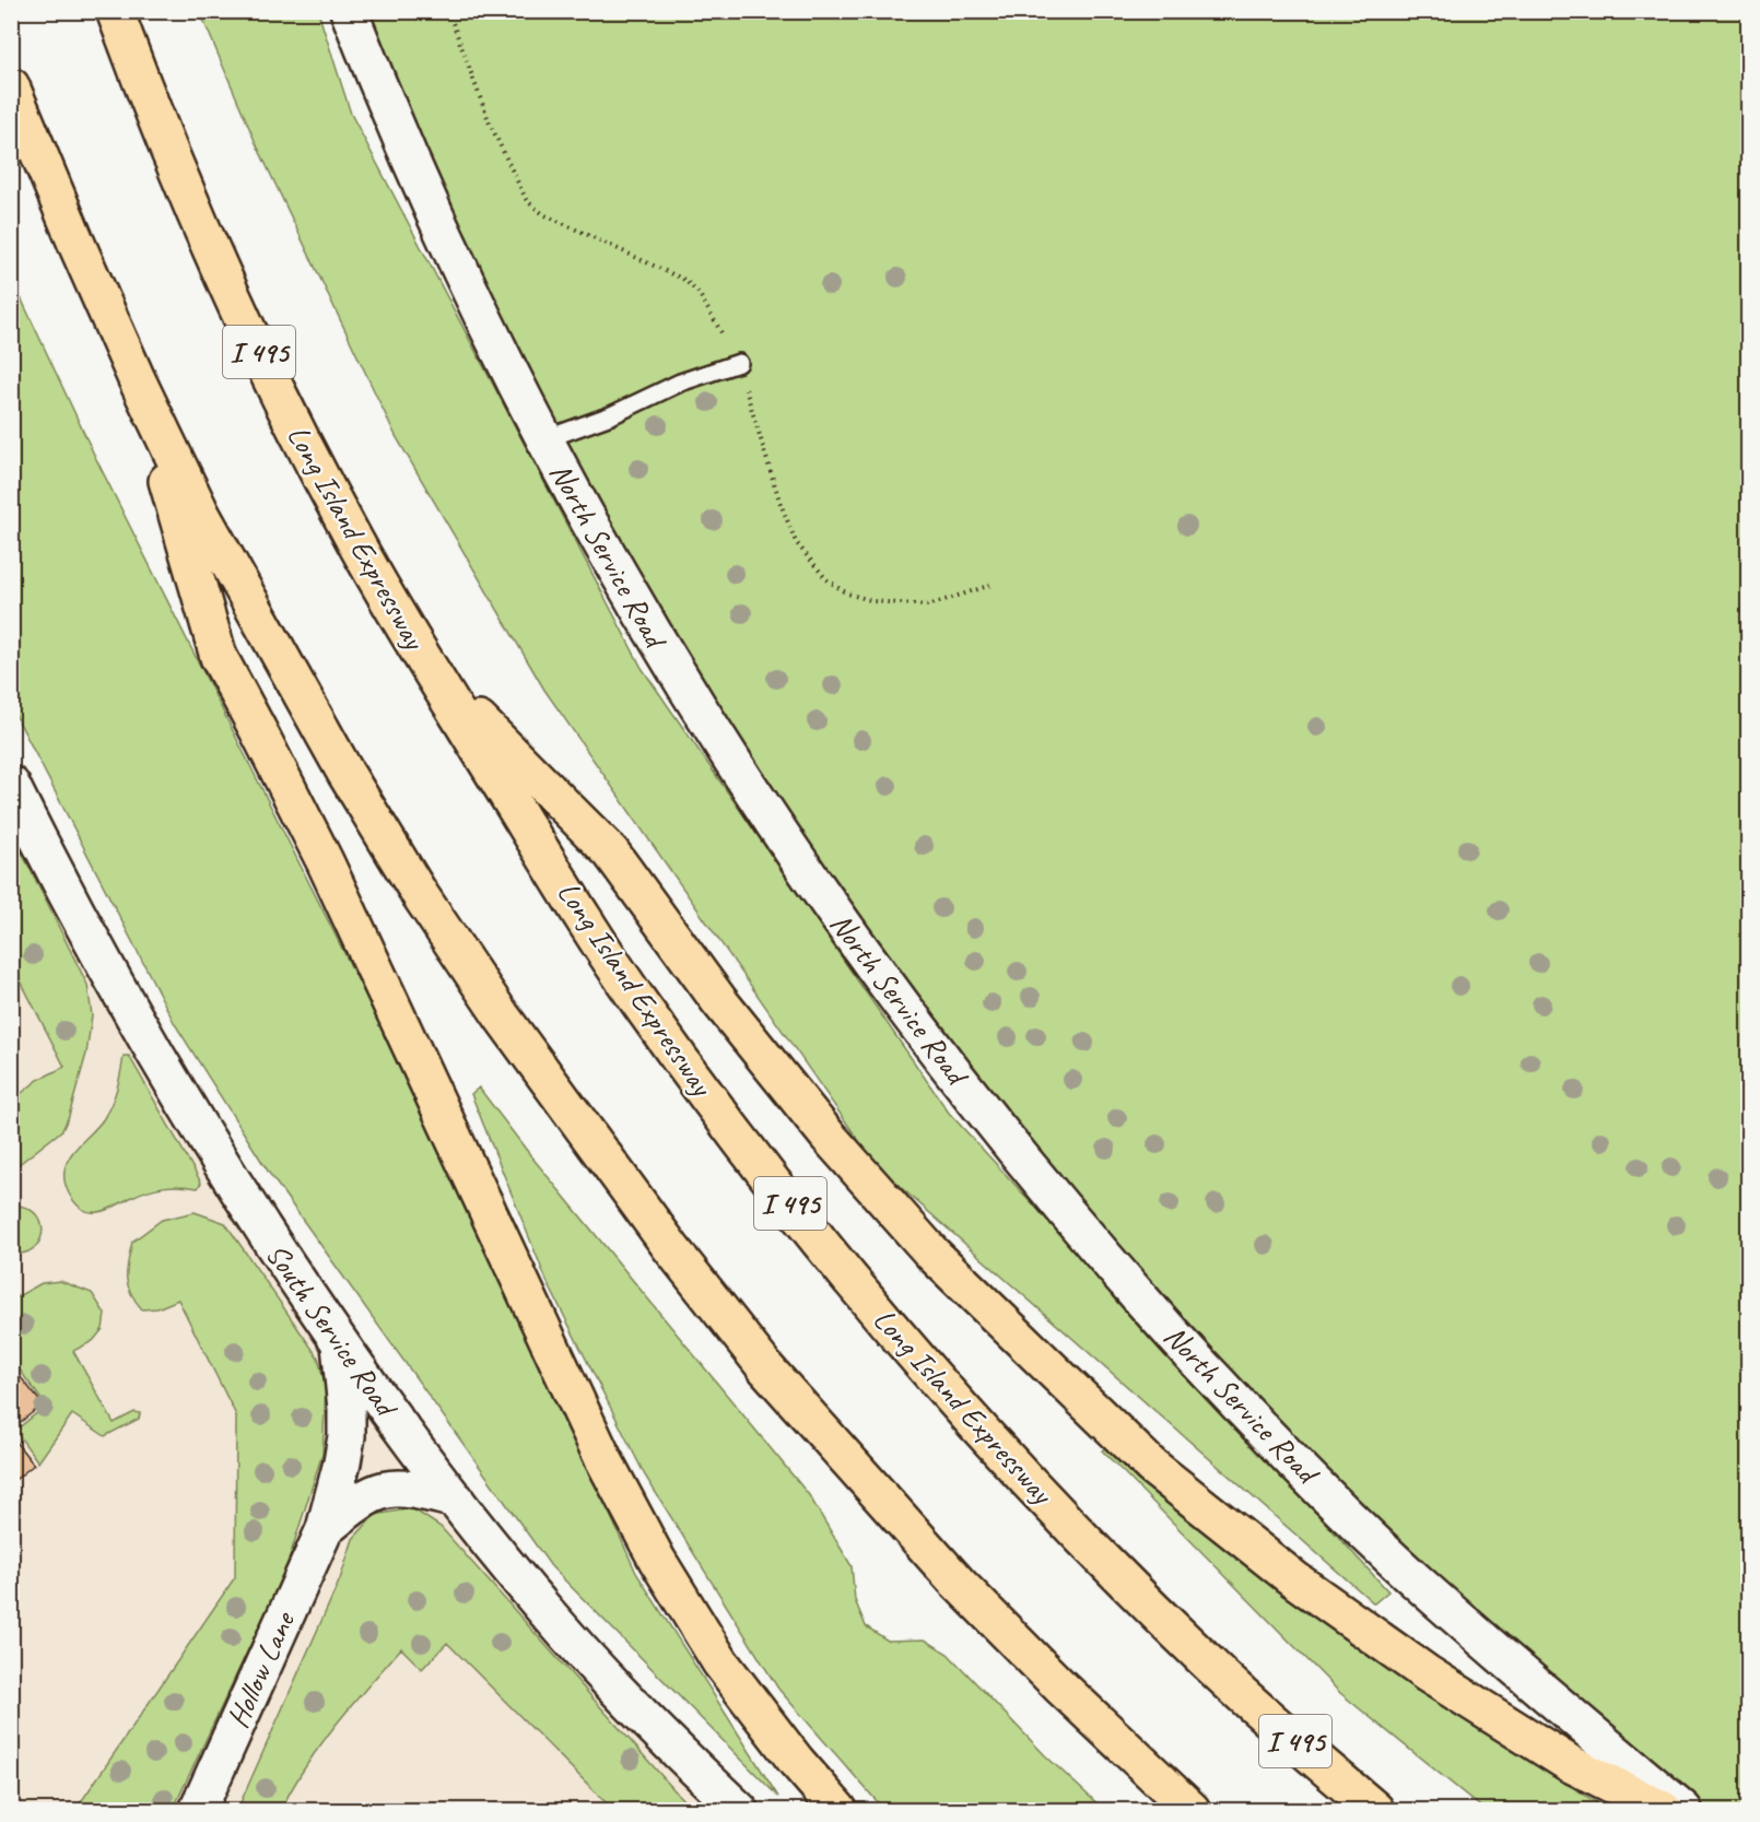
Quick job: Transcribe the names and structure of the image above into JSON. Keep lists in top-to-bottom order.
{
  "streets": {
    "highway": ["I 495", "Long Island Expressway"],
    "main road": ["North Service Road", "South Service Road", "Hollow Lane"]
  },
  "crossings": [
    ["South Service Road", "Hollow Lane"]
  ]
}
